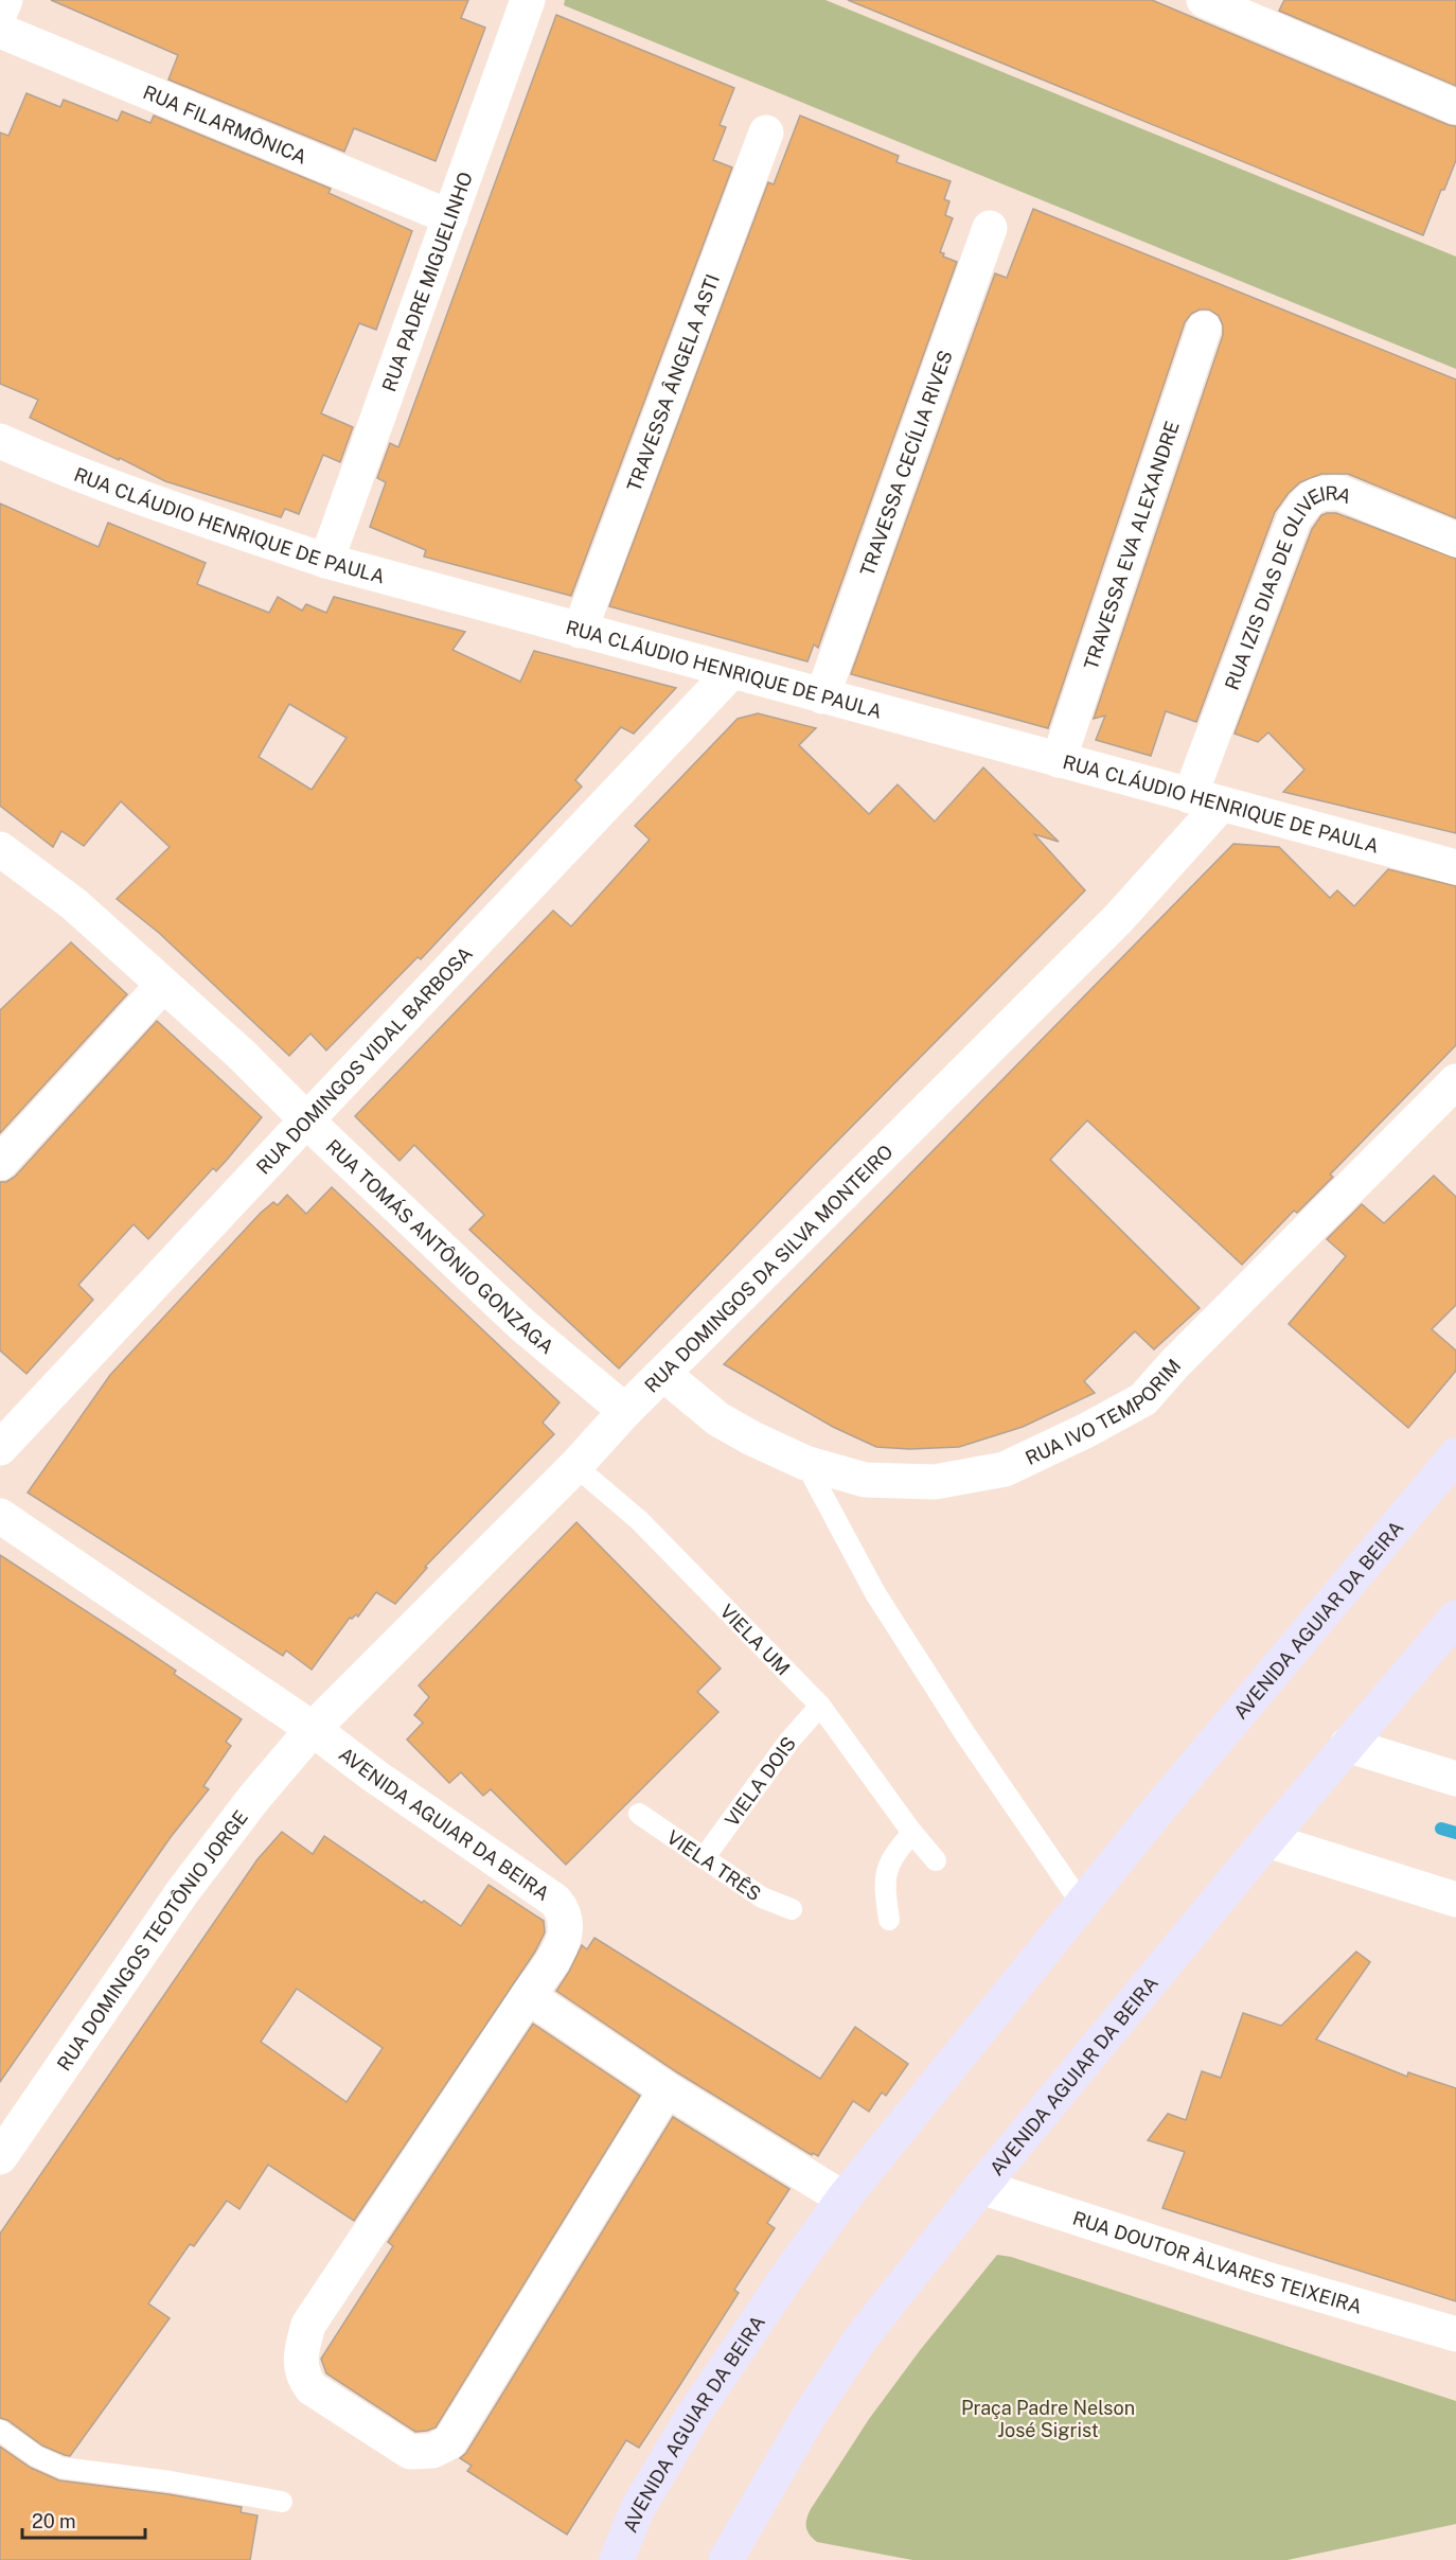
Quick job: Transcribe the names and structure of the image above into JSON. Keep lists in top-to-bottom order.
{
  "streets": {
    "main road": ["AVENIDA AGUIAR DA BEIRA"],
    "street": [
      "RUA FILARMÔNICA",
      "RUA PADRE MIGUELINHO",
      "TRAVESSA ÂNGELA ASTI",
      "TRAVESSA CECÍLIA RIVES",
      "RUA CLÁUDIO HENRIQUE DE PAULA",
      "TRAVESSA EVA ALEXANDRE",
      "RUA IZIS DIAS DE OLIVEIRA",
      "RUA DOMINGOS VIDAL BARBOSA",
      "RUA TOMÁS ANTÔNIO GONZAGA",
      "RUA DOMINGOS DA SILVA MONTEIRO",
      "RUA IVO TEMPORIM",
      "RUA DOMINGOS TEOTÔNIO JORGE",
      "RUA DOUTOR ÀLVARES TEIXEIRA"
    ],
    "lane": ["VIELA UM", "VIELA DOIS", "VIELA TRÊS"]
  },
  "crossings": [
    ["RUA FILARMÔNICA", "RUA PADRE MIGUELINHO"],
    ["RUA PADRE MIGUELINHO", "RUA CLÁUDIO HENRIQUE DE PAULA"],
    ["TRAVESSA ÂNGELA ASTI", "RUA CLÁUDIO HENRIQUE DE PAULA"],
    ["TRAVESSA CECÍLIA RIVES", "RUA CLÁUDIO HENRIQUE DE PAULA"],
    ["RUA CLÁUDIO HENRIQUE DE PAULA", "TRAVESSA EVA ALEXANDRE"],
    ["RUA CLÁUDIO HENRIQUE DE PAULA", "RUA IZIS DIAS DE OLIVEIRA"],
    ["RUA CLÁUDIO HENRIQUE DE PAULA", "RUA DOMINGOS VIDAL BARBOSA"],
    ["RUA CLÁUDIO HENRIQUE DE PAULA", "RUA DOMINGOS DA SILVA MONTEIRO"],
    ["RUA IZIS DIAS DE OLIVEIRA", "RUA DOMINGOS DA SILVA MONTEIRO"],
    ["RUA DOMINGOS VIDAL BARBOSA", "RUA TOMÁS ANTÔNIO GONZAGA"],
    ["RUA TOMÁS ANTÔNIO GONZAGA", "RUA DOMINGOS DA SILVA MONTEIRO"],
    ["RUA DOMINGOS DA SILVA MONTEIRO", "RUA IVO TEMPORIM"],
    ["RUA DOMINGOS DA SILVA MONTEIRO", "AVENIDA AGUIAR DA BEIRA"],
    ["RUA DOMINGOS DA SILVA MONTEIRO", "VIELA UM"],
    ["RUA DOMINGOS DA SILVA MONTEIRO", "RUA DOMINGOS TEOTÔNIO JORGE"],
    ["AVENIDA AGUIAR DA BEIRA", "RUA DOMINGOS TEOTÔNIO JORGE"],
    ["AVENIDA AGUIAR DA BEIRA", "RUA DOUTOR ÀLVARES TEIXEIRA"],
    ["VIELA UM", "VIELA DOIS"],
    ["VIELA DOIS", "VIELA TRÊS"]
  ],
  "parks": ["Praça Padre Nelson José Sigrist"],
  "scale_bar": "20 m"
}
